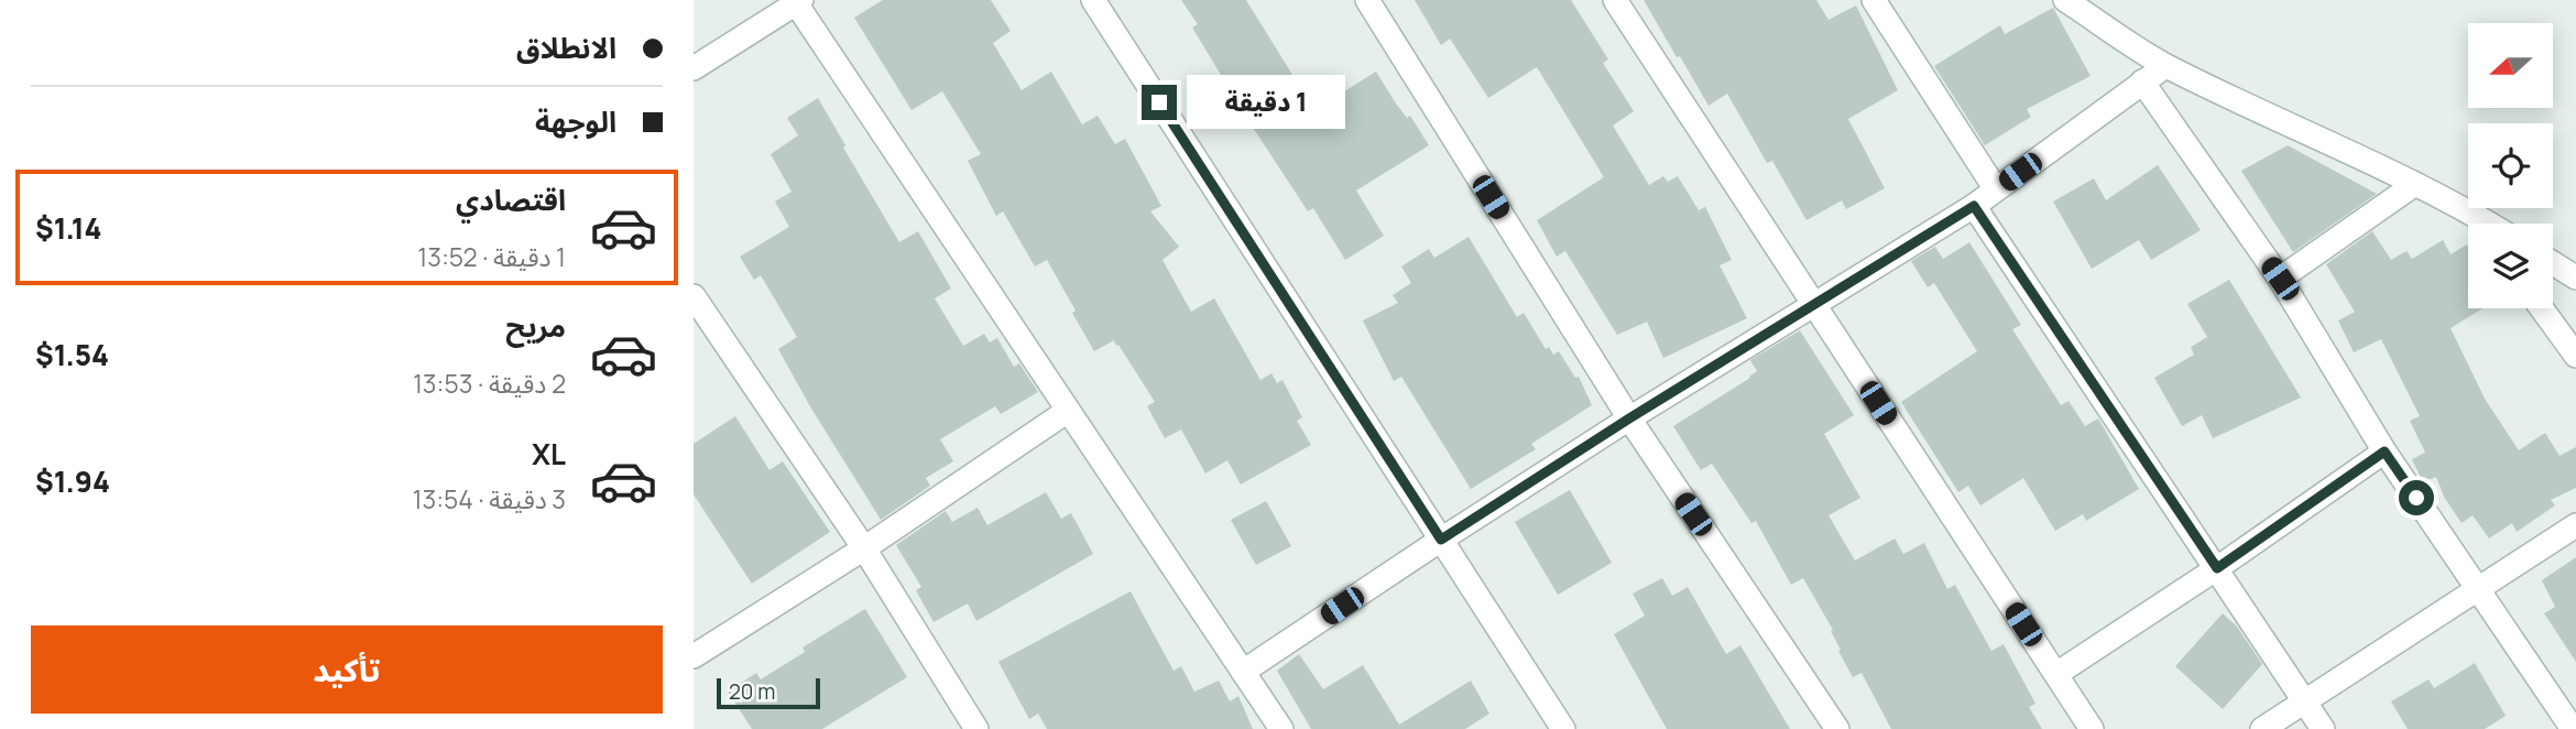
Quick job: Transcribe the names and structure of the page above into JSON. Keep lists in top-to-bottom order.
{
  "scale_bar": "20 m",
  "north": "left",
  "page": {
    "banner": ["الانطلاق", "الوجهة"],
    "bubble": "1 دقيقة",
    "list": [
      {
        "name": "اقتصادي",
        "note": "1 دقيقة · 13:52",
        "value": "$1.14"
      },
      {
        "name": "مريح",
        "note": "2 دقيقة · 13:53",
        "value": "$1.54"
      },
      {
        "name": "XL",
        "note": "3 دقيقة · 13:54",
        "value": "$1.94"
      }
    ],
    "buttons": "تأكيد",
    "scale": "20 m"
  }
}
